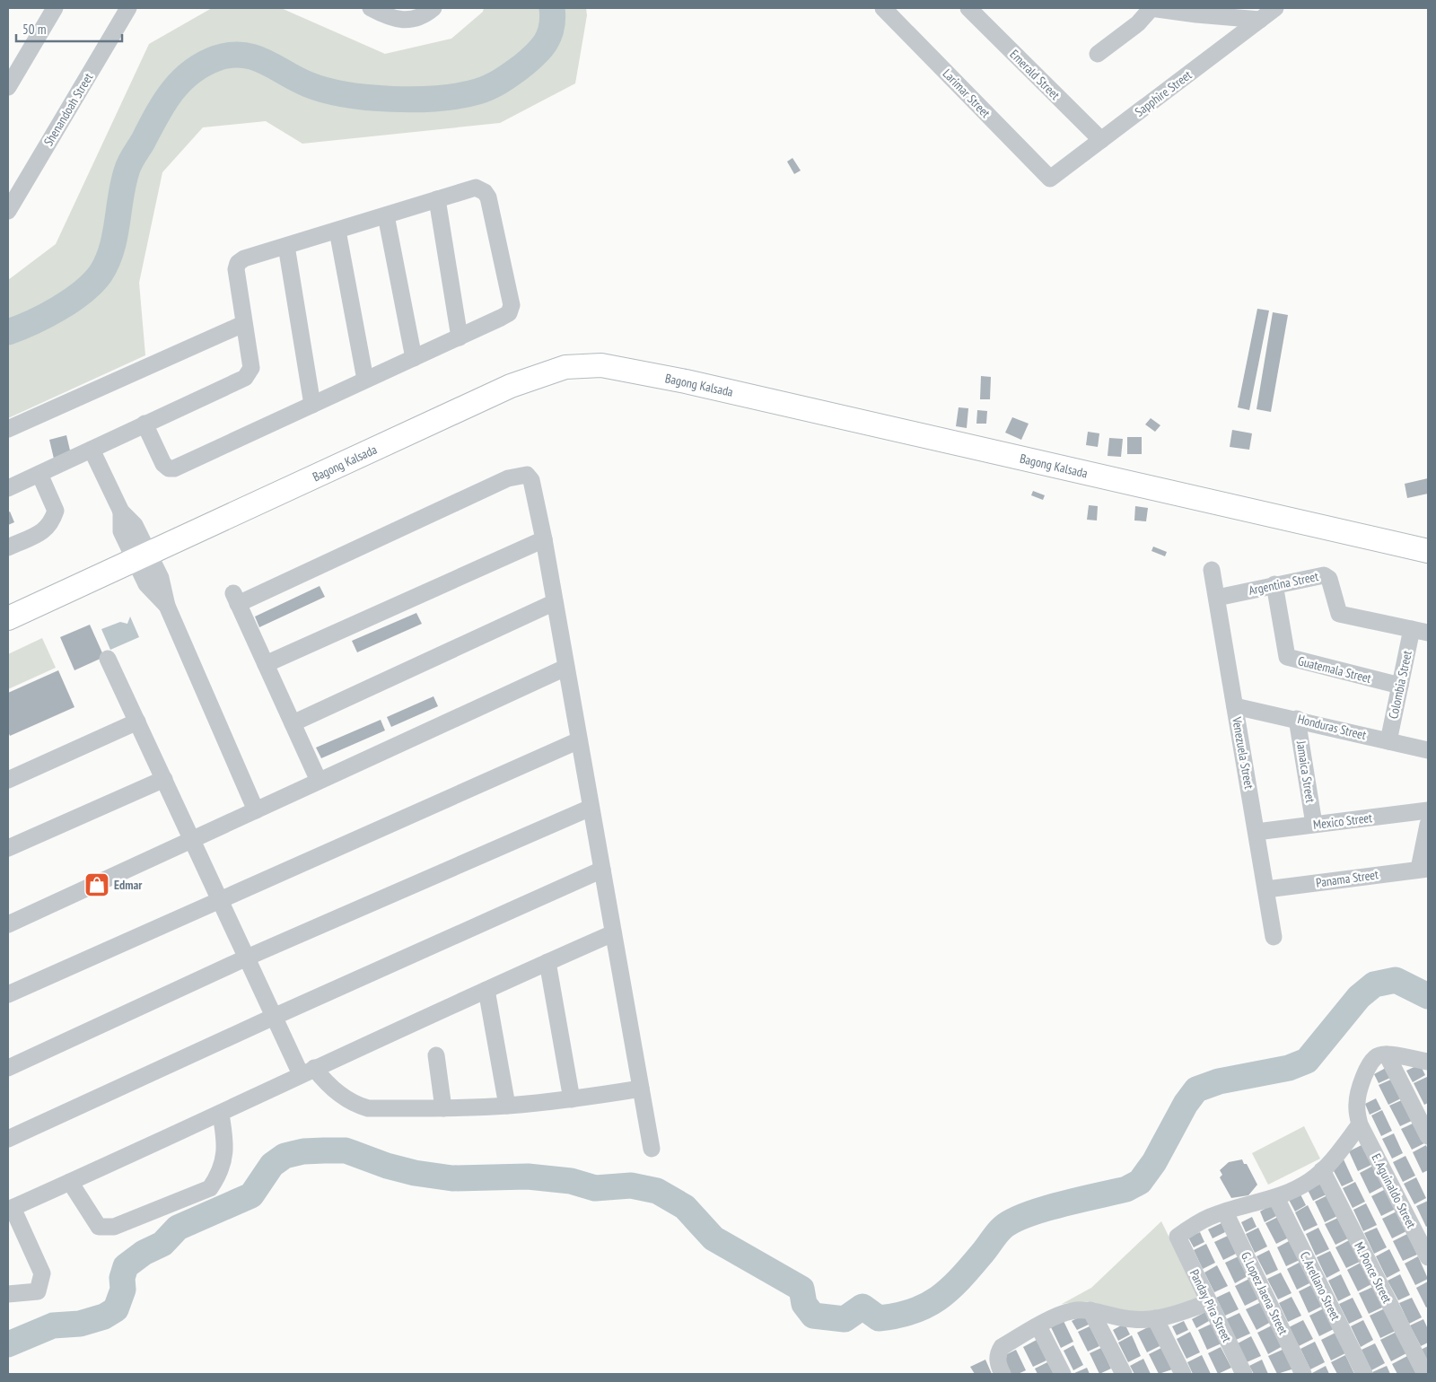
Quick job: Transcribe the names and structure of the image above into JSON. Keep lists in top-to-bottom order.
{
  "streets": {
    "street": [
      "Emerald Street",
      "Larimar Street",
      "Sapphire Street",
      "Shenandoah Street",
      "Bagong Kalsada",
      "Argentina Street",
      "Guatemala Street",
      "Colombia Street",
      "Honduras Street",
      "Venezuela Street",
      "Jamaica Street",
      "Mexico Street",
      "Panama Street",
      "E. Aguinaldo Street",
      "M. Ponce Street",
      "C. Arellano Street",
      "G. Lopez Jaena Street",
      "Panday Pira Street"
    ]
  },
  "crossings": [
    ["Emerald Street", "Sapphire Street"],
    ["Larimar Street", "Sapphire Street"],
    ["Argentina Street", "Guatemala Street"],
    ["Argentina Street", "Colombia Street"],
    ["Argentina Street", "Venezuela Street"],
    ["Guatemala Street", "Colombia Street"],
    ["Colombia Street", "Honduras Street"],
    ["Honduras Street", "Venezuela Street"],
    ["Honduras Street", "Jamaica Street"],
    ["Venezuela Street", "Mexico Street"],
    ["Venezuela Street", "Panama Street"],
    ["Jamaica Street", "Mexico Street"],
    ["G. Lopez Jaena Street", "Panday Pira Street"]
  ],
  "places": {
    "shop": ["Edmar"]
  },
  "scale_bar": "50 m"
}
